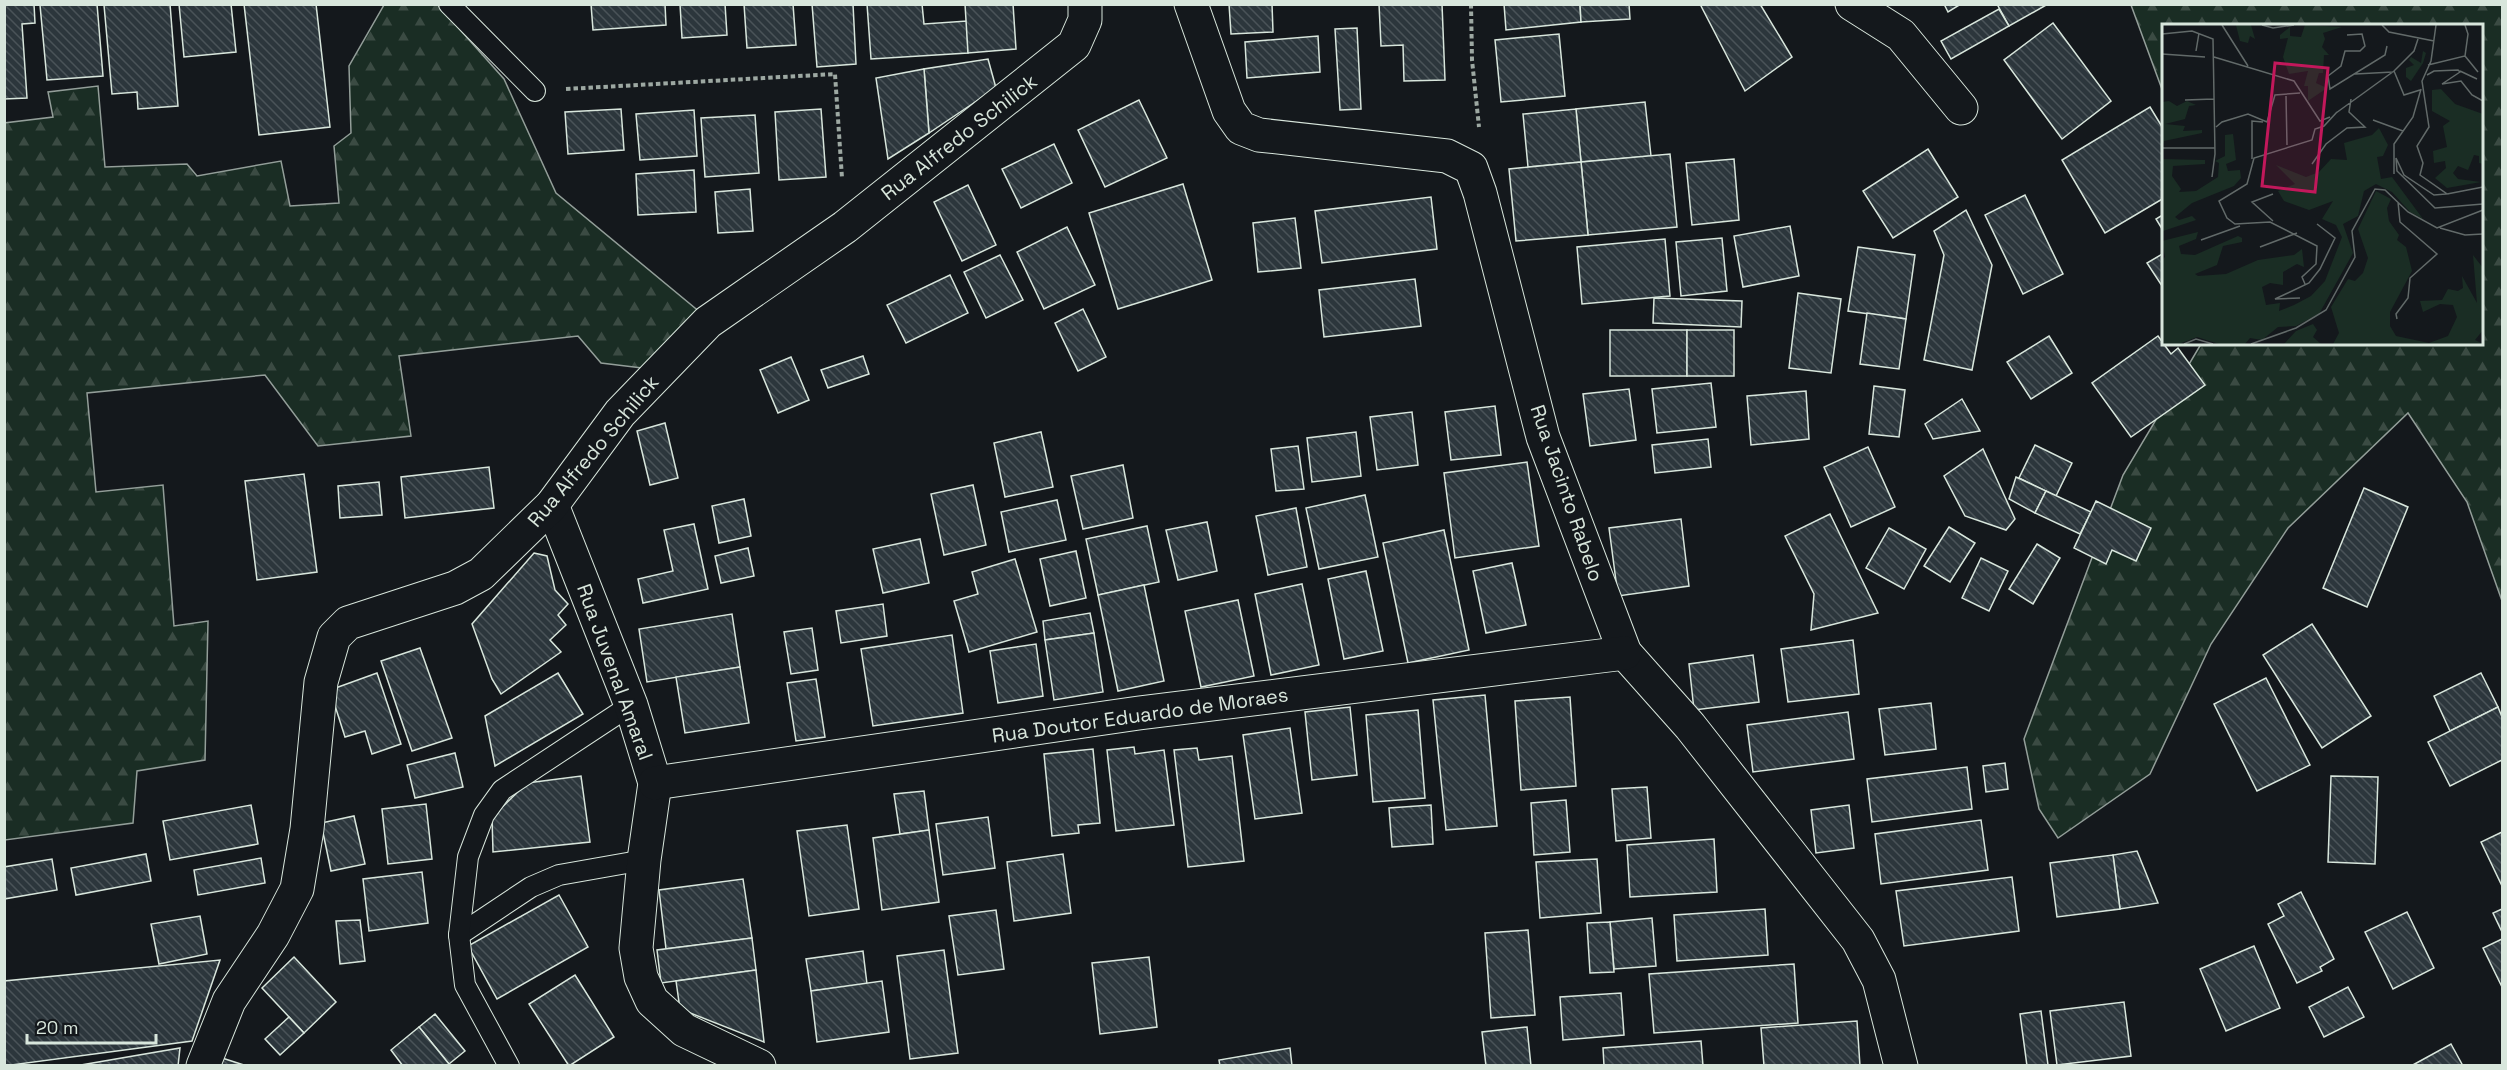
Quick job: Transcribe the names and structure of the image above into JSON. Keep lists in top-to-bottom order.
{
  "streets": {
    "street": [
      "Rua Alfredo Schilick",
      "Rua Jacinto Rabelo",
      "Rua Juvenal Amaral",
      "Rua Doutor Eduardo de Moraes"
    ]
  },
  "crossings": [
    ["Rua Alfredo Schilick", "Rua Juvenal Amaral"],
    ["Rua Jacinto Rabelo", "Rua Doutor Eduardo de Moraes"],
    ["Rua Juvenal Amaral", "Rua Doutor Eduardo de Moraes"]
  ],
  "scale_bar": "20 m"
}
